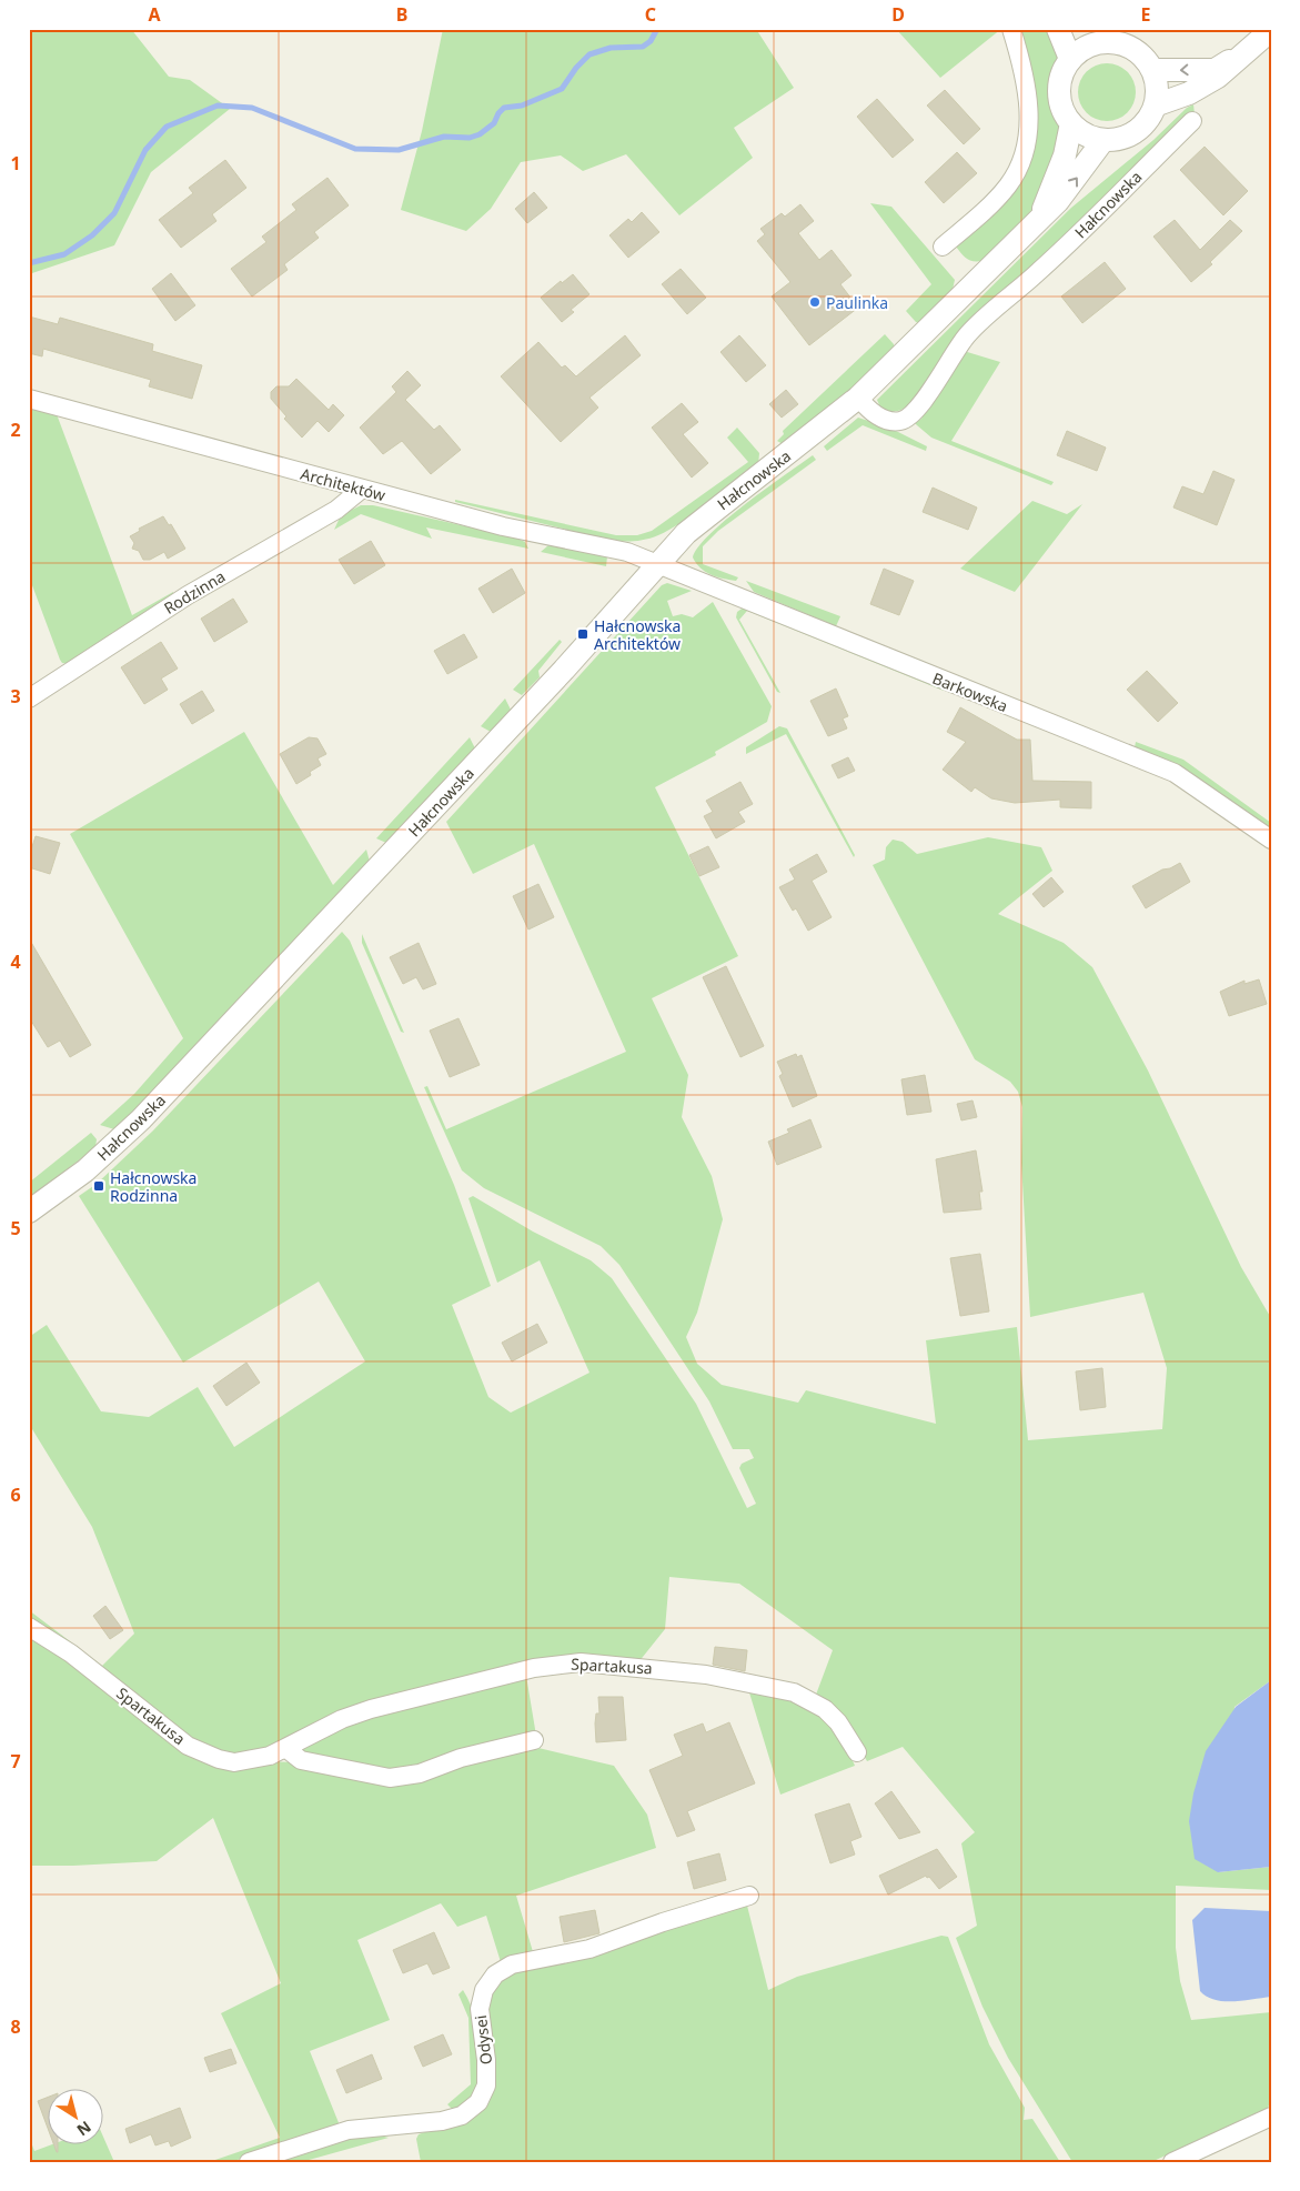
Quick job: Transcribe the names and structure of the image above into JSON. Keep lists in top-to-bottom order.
{
  "streets": {
    "street": [
      "Hałcnowska",
      "Architektów",
      "Rodzinna",
      "Barkowska",
      "Spartakusa",
      "Odysei"
    ]
  },
  "crossings": [
    ["Hałcnowska", "Architektów"],
    ["Hałcnowska", "Barkowska"],
    ["Architektów", "Rodzinna"],
    ["Architektów", "Barkowska"]
  ],
  "places": {
    "other": ["Paulinka"],
    "transit": ["Hałcnowska Architektów", "Hałcnowska Rodzinna"]
  },
  "north": "bottom right",
  "grid": {
    "columns": [
      "A",
      "B",
      "C",
      "D",
      "E"
    ],
    "rows": [
      "1",
      "2",
      "3",
      "4",
      "5",
      "6",
      "7",
      "8"
    ]
  }
}
